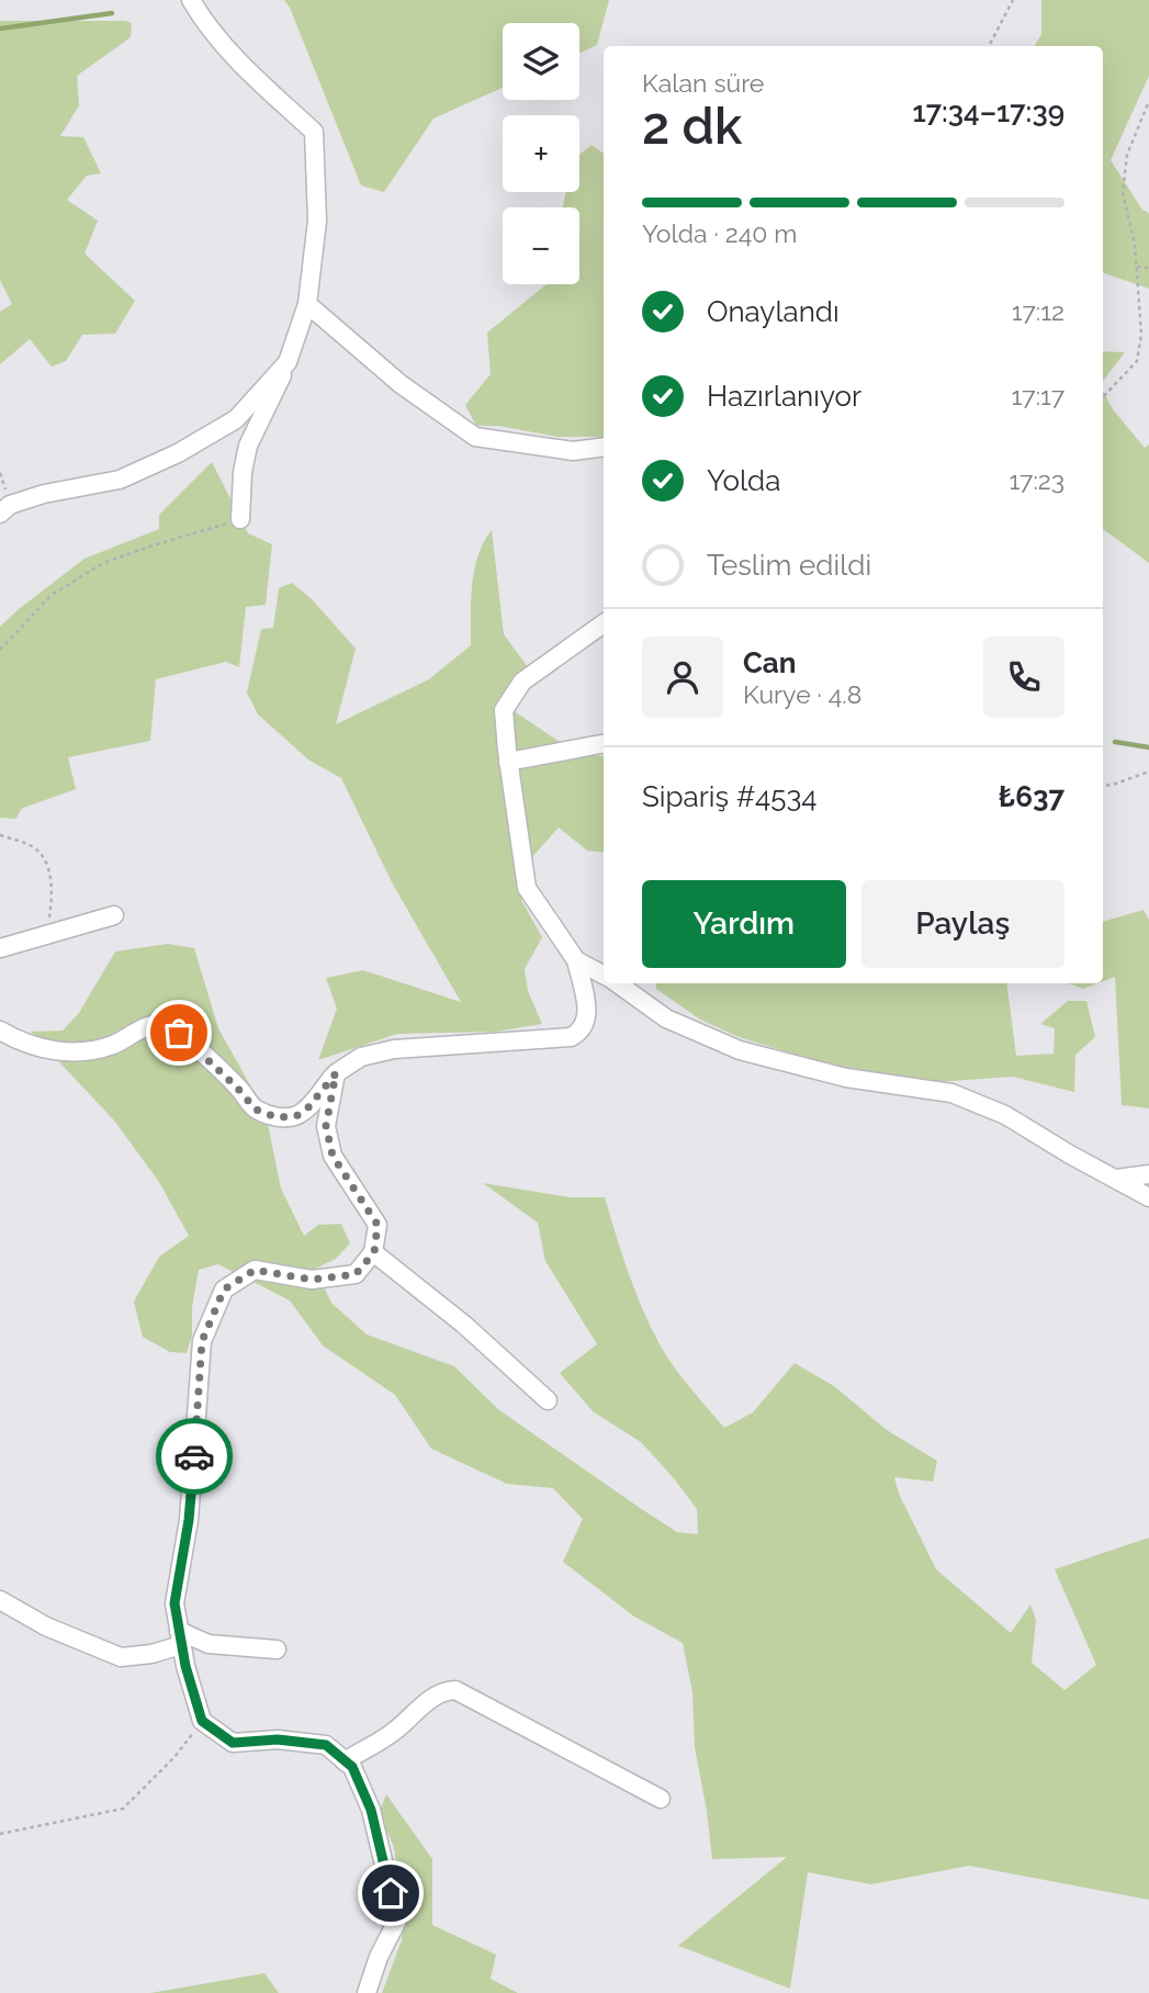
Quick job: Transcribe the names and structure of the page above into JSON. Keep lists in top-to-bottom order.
{
  "page": {
    "map_buttons": ["+", "−"],
    "heading": ["2 dk", "Kalan süre", "17:34–17:39"],
    "panel": [
      "Can",
      "Kurye · 4.8",
      "Sipariş #4534",
      "₺637"
    ],
    "bar": "Yolda · 240 m",
    "list": [
      ["Onaylandı", "17:12"],
      ["Hazırlanıyor", "17:17"],
      ["Yolda", "17:23"],
      "Teslim edildi"
    ],
    "buttons": ["Yardım", "Paylaş"]
  }
}
